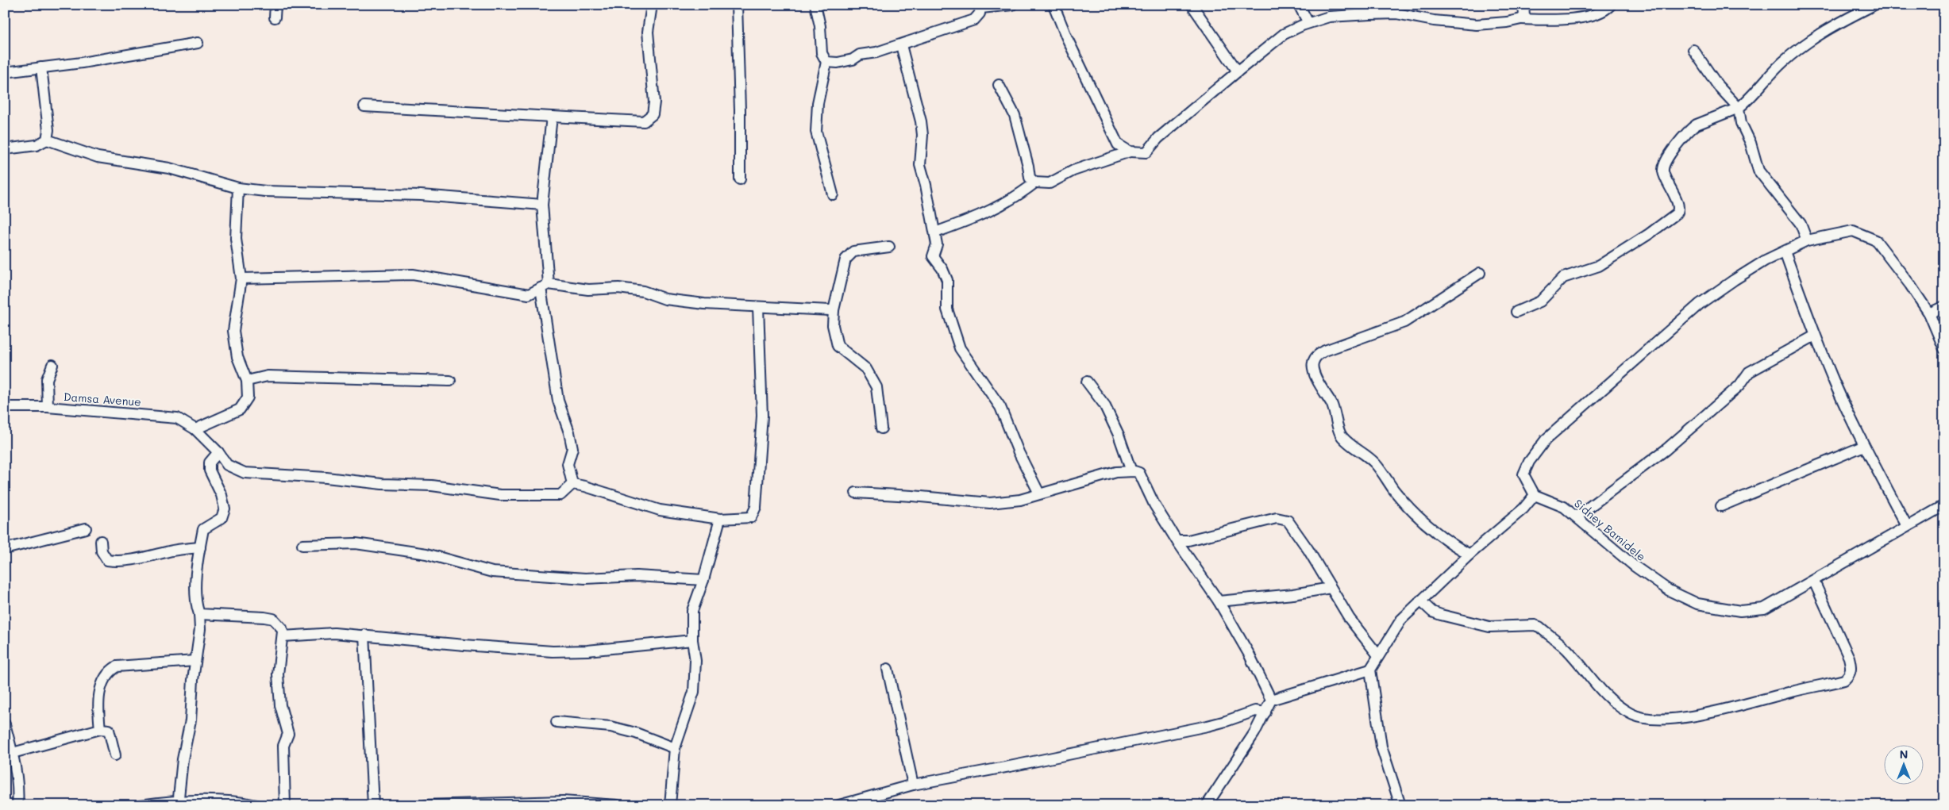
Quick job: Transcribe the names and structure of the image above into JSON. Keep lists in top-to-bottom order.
{
  "streets": {
    "street": ["Damsa Avenue", "Sidney Bamidele"]
  },
  "north": "top"
}
